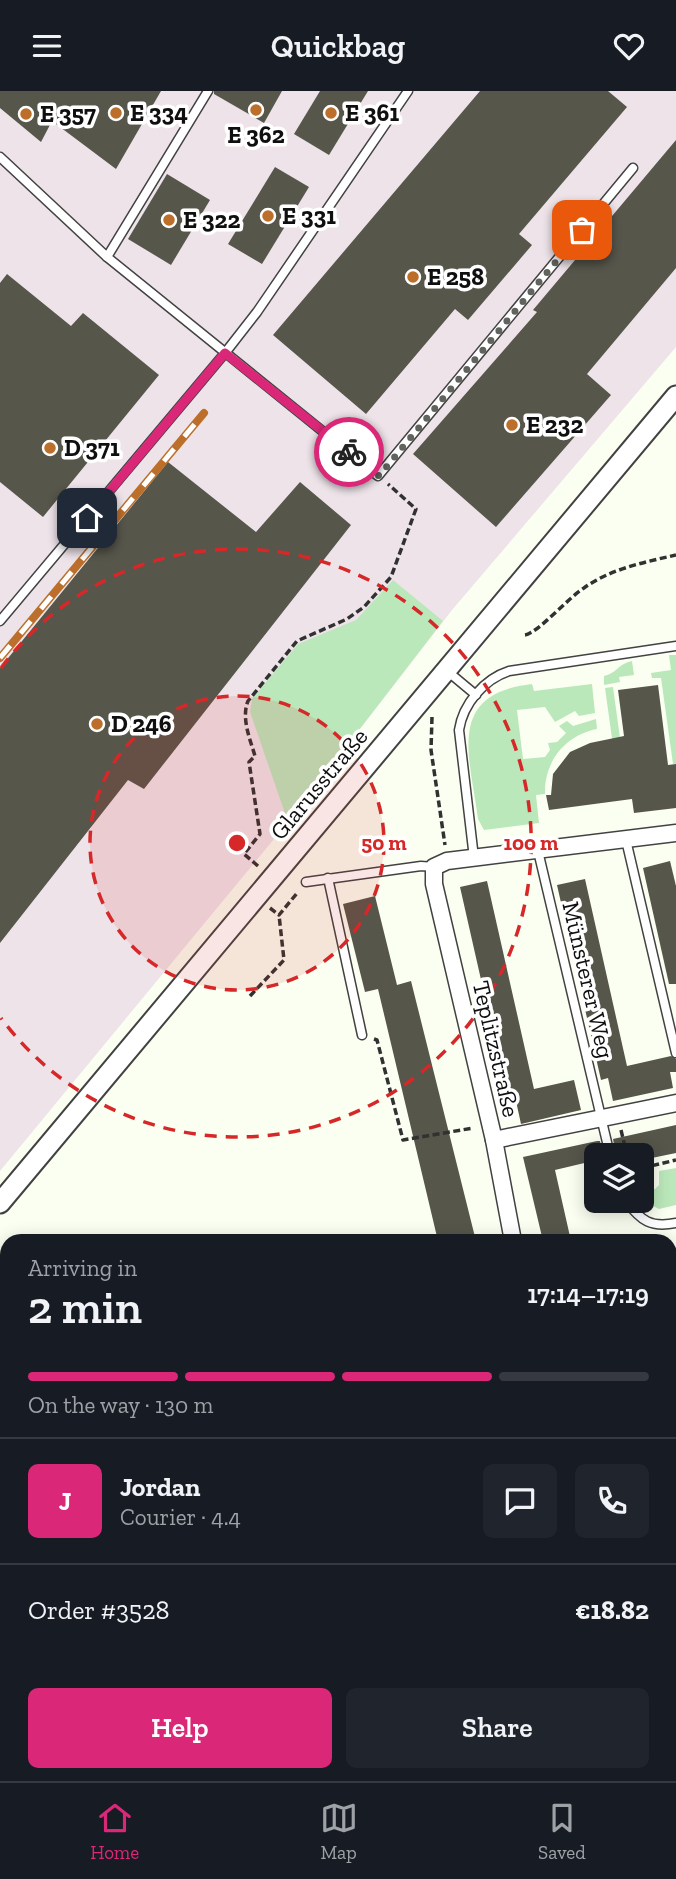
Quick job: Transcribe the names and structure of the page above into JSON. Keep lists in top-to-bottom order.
{
  "streets": {
    "street": ["Glarusstraße", "Teplitzstraße"],
    "lane": ["Münsterer Weg"]
  },
  "places": [
    "E 362",
    "E 334",
    "E 361",
    "E 357",
    "E 331",
    "E 322",
    "E 258",
    "E 232",
    "D 371",
    "D 246"
  ],
  "page": {
    "header": "Quickbag",
    "heading": ["2 min", "Arriving in", "17:14–17:19"],
    "panel": [
      "Jordan",
      "Courier · 4.4",
      "Order #3528",
      "€18.82"
    ],
    "bar": "On the way · 130 m",
    "round": "J",
    "buttons": ["Help", "Share"],
    "tabs": ["Home", "Map", "Saved"]
  },
  "rings": ["50 m", "100 m"]
}
